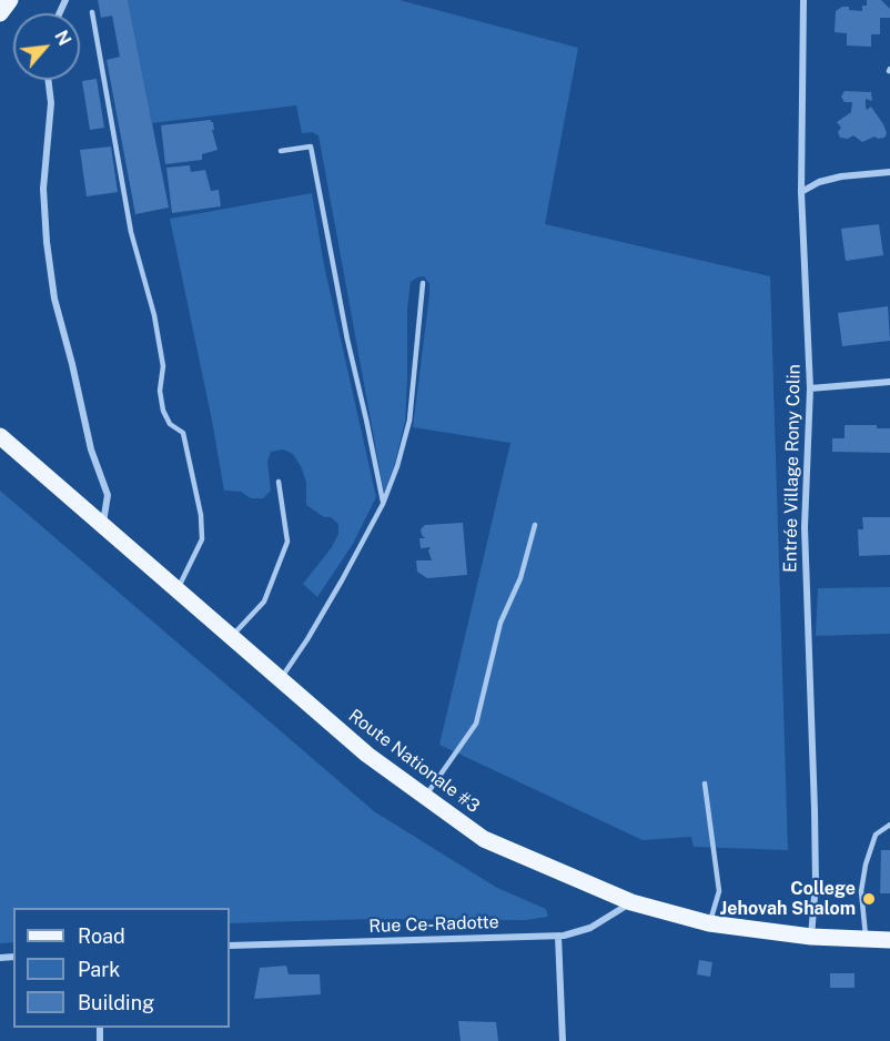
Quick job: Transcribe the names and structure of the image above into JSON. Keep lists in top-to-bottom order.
{
  "streets": {
    "main road": ["Route Nationale #3"],
    "street": ["Entrée Village Rony Colin", "Rue Ce-Radotte"]
  },
  "crossings": [
    ["Entrée Village Rony Colin", "Route Nationale #3"],
    ["Route Nationale #3", "Rue Ce-Radotte"]
  ],
  "places": ["College Jehovah Shalom"],
  "legend": ["Road", "Park", "Building"],
  "north": "top right"
}
